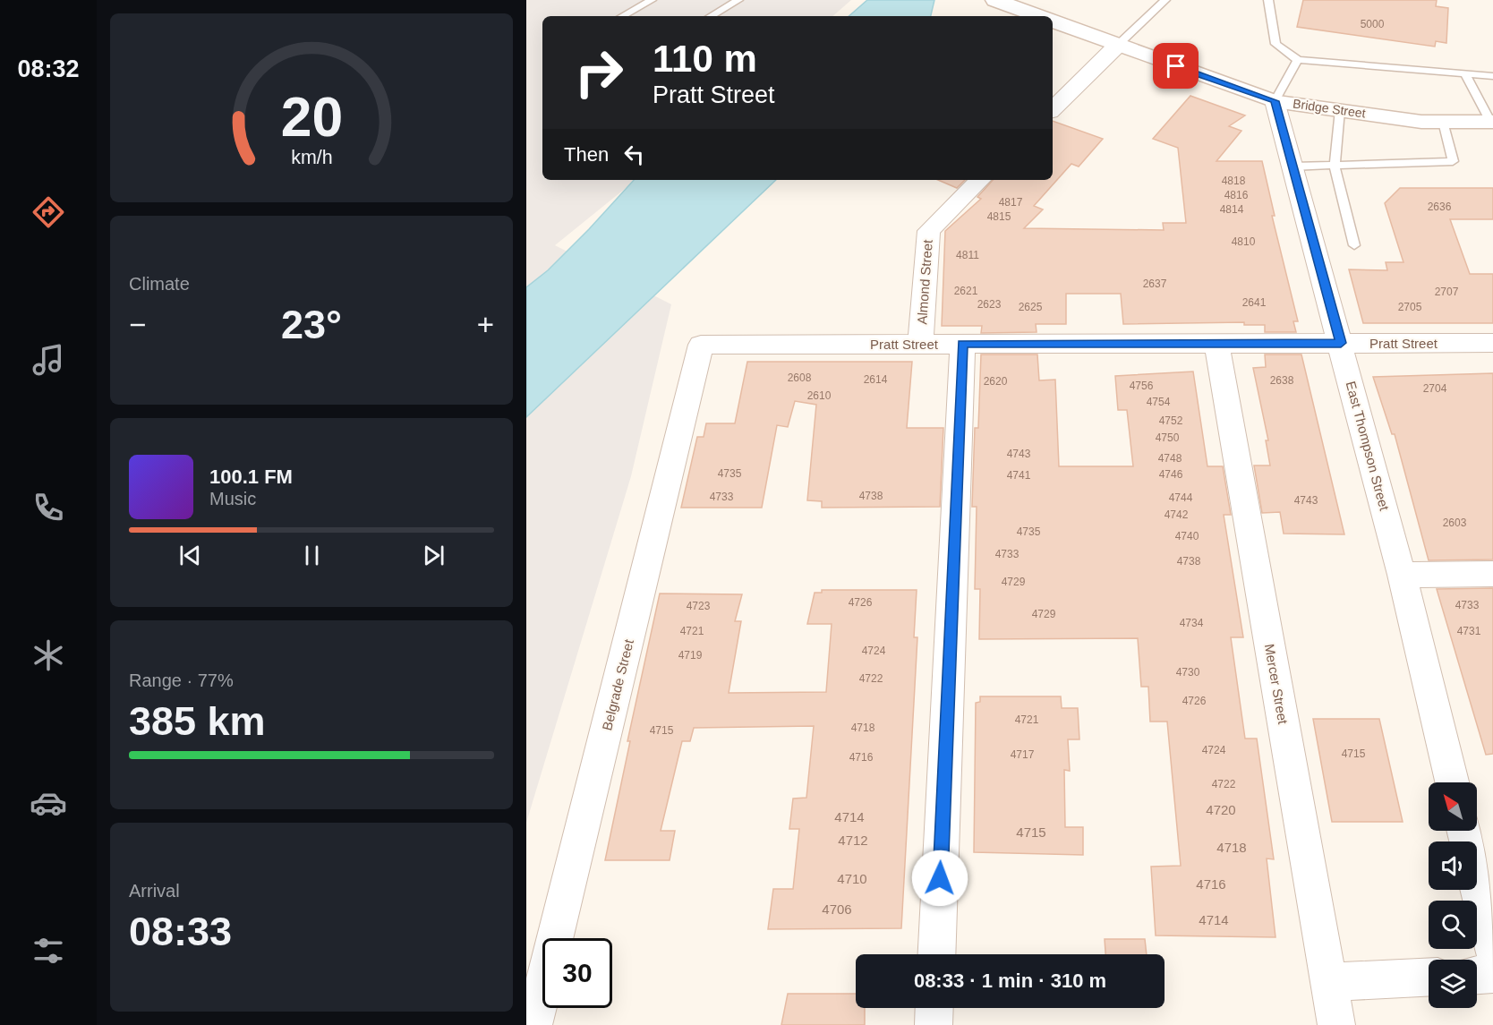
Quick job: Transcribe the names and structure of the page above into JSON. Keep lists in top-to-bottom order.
{
  "streets": {
    "main road": ["Bridge Street"],
    "street": [
      "Almond Street",
      "Pratt Street",
      "East Thompson Street",
      "Mercer Street",
      "Belgrade Street"
    ]
  },
  "crossings": [
    ["Bridge Street", "East Thompson Street"],
    ["Almond Street", "Pratt Street"],
    ["Pratt Street", "East Thompson Street"],
    ["Pratt Street", "Mercer Street"],
    ["Pratt Street", "Belgrade Street"]
  ],
  "house_numbers": [
    "5000",
    "4818",
    "4816",
    "4817",
    "2636",
    "4814",
    "4815",
    "4810",
    "4811",
    "2637",
    "2621",
    "2707",
    "2641",
    "2623",
    "2625",
    "2705",
    "2608",
    "2614",
    "2638",
    "2620",
    "4756",
    "2704",
    "2610",
    "4754",
    "4752",
    "4750",
    "4743",
    "4748",
    "4735",
    "4746",
    "4741",
    "4738",
    "4733",
    "4744",
    "4743",
    "4742",
    "2603",
    "4735",
    "4740",
    "4733",
    "4738",
    "4729",
    "4726",
    "4733",
    "4723",
    "4729",
    "4734",
    "4721",
    "4731",
    "4724",
    "4719",
    "4730",
    "4722",
    "4726",
    "4721",
    "4718",
    "4715",
    "4724",
    "4715",
    "4717",
    "4716",
    "4722",
    "4720",
    "4714",
    "4715",
    "4712",
    "4718",
    "4710",
    "4716",
    "4706",
    "4714"
  ],
  "north": "top left",
  "page": {
    "tabs": "08:32",
    "turn": ["110 m", "Pratt Street"],
    "then": "Then",
    "tile": [
      "Climate",
      ["Range · 77%", "385 km"],
      ["Arrival", "08:33"]
    ],
    "heat": ["−", "23°", "+"],
    "song": ["100.1 FM", "Music"],
    "limit": "30",
    "trip": "08:33 · 1 min · 310 m",
    "gauge": ["20", "km/h"]
  }
}
